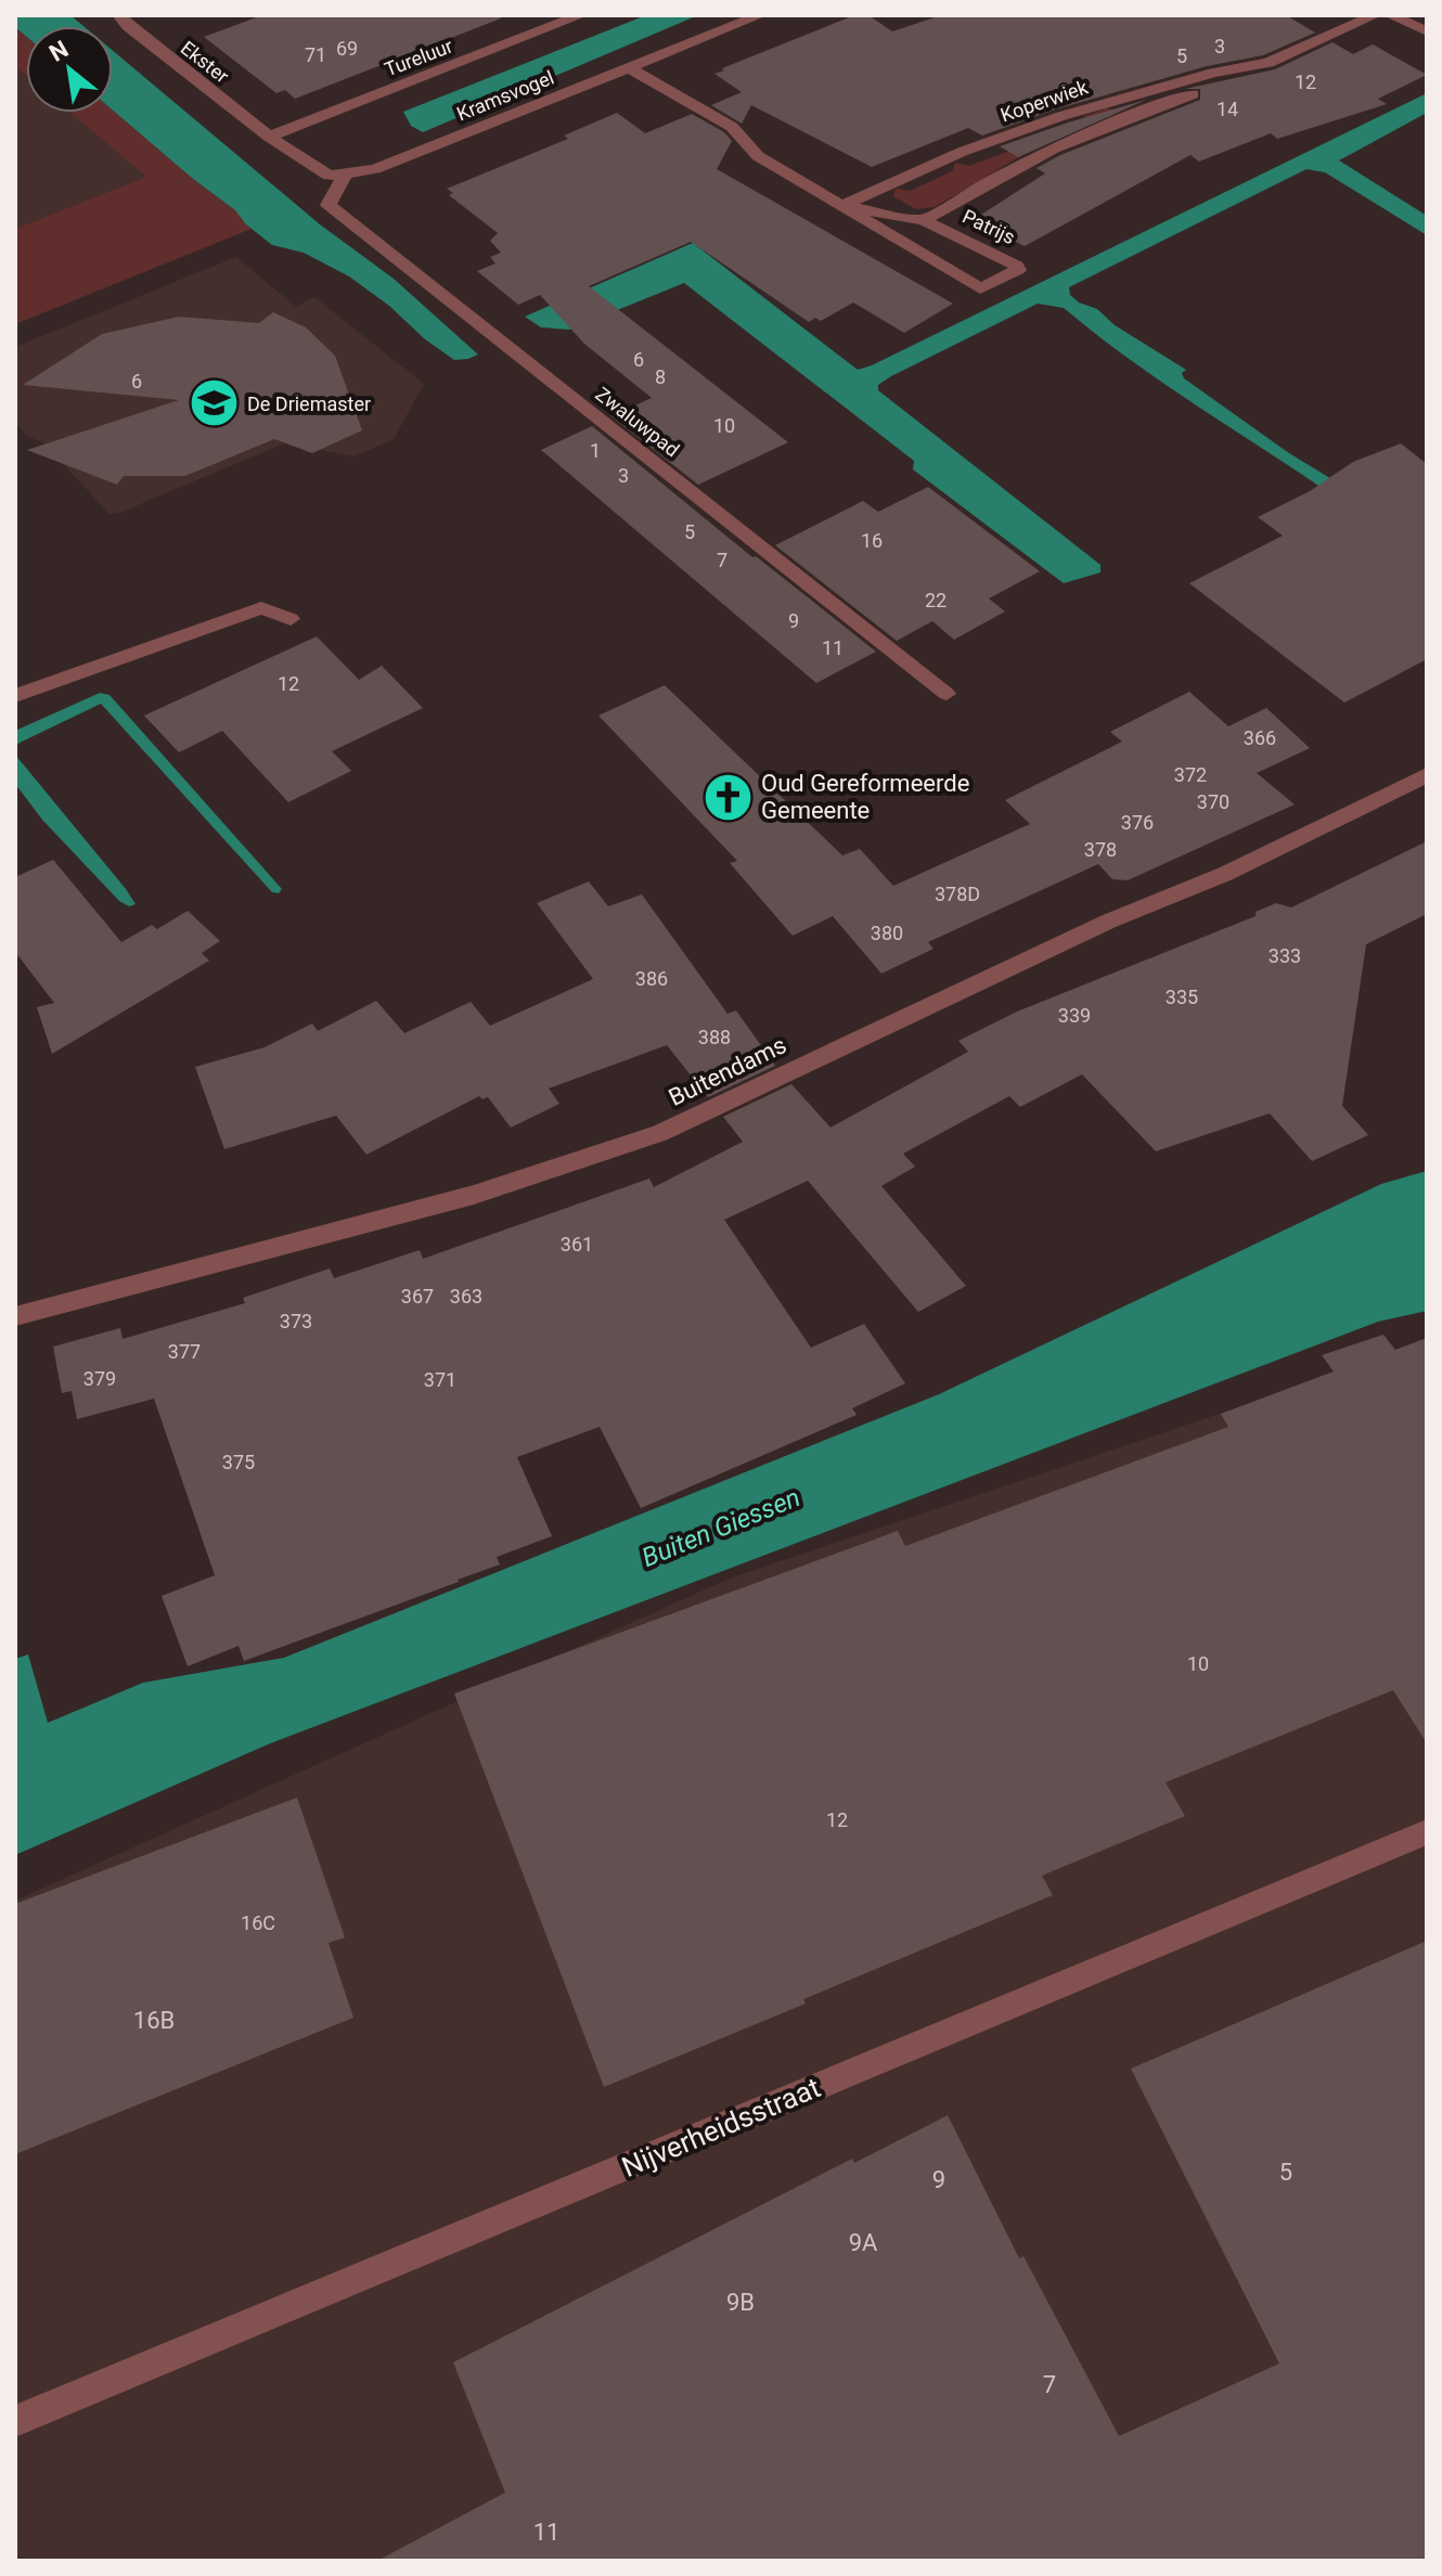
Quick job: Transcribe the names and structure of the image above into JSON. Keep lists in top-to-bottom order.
{
  "streets": {
    "street": [
      "Tureluur",
      "Ekster",
      "Kramsvogel",
      "Koperwiek",
      "Patrijs",
      "Zwaluwpad",
      "Buitendams",
      "Nijverheidsstraat"
    ]
  },
  "crossings": [
    ["Tureluur", "Ekster"],
    ["Kramsvogel", "Patrijs"],
    ["Kramsvogel", "Zwaluwpad"],
    ["Koperwiek", "Patrijs"]
  ],
  "water": ["Buiten Giessen"],
  "places": {
    "school or university": ["De Driemaster"],
    "church": ["Oud Gereformeerde Gemeente"]
  },
  "house_numbers": [
    "3",
    "69",
    "71",
    "5",
    "12",
    "14",
    "6",
    "8",
    "6",
    "10",
    "1",
    "3",
    "5",
    "16",
    "7",
    "22",
    "9",
    "11",
    "12",
    "366",
    "372",
    "370",
    "376",
    "378",
    "378D",
    "380",
    "333",
    "386",
    "335",
    "339",
    "388",
    "361",
    "367",
    "363",
    "373",
    "377",
    "379",
    "371",
    "375",
    "10",
    "12",
    "16C",
    "16B",
    "5",
    "9",
    "9A",
    "9B",
    "7",
    "11"
  ],
  "north": "top left"
}
